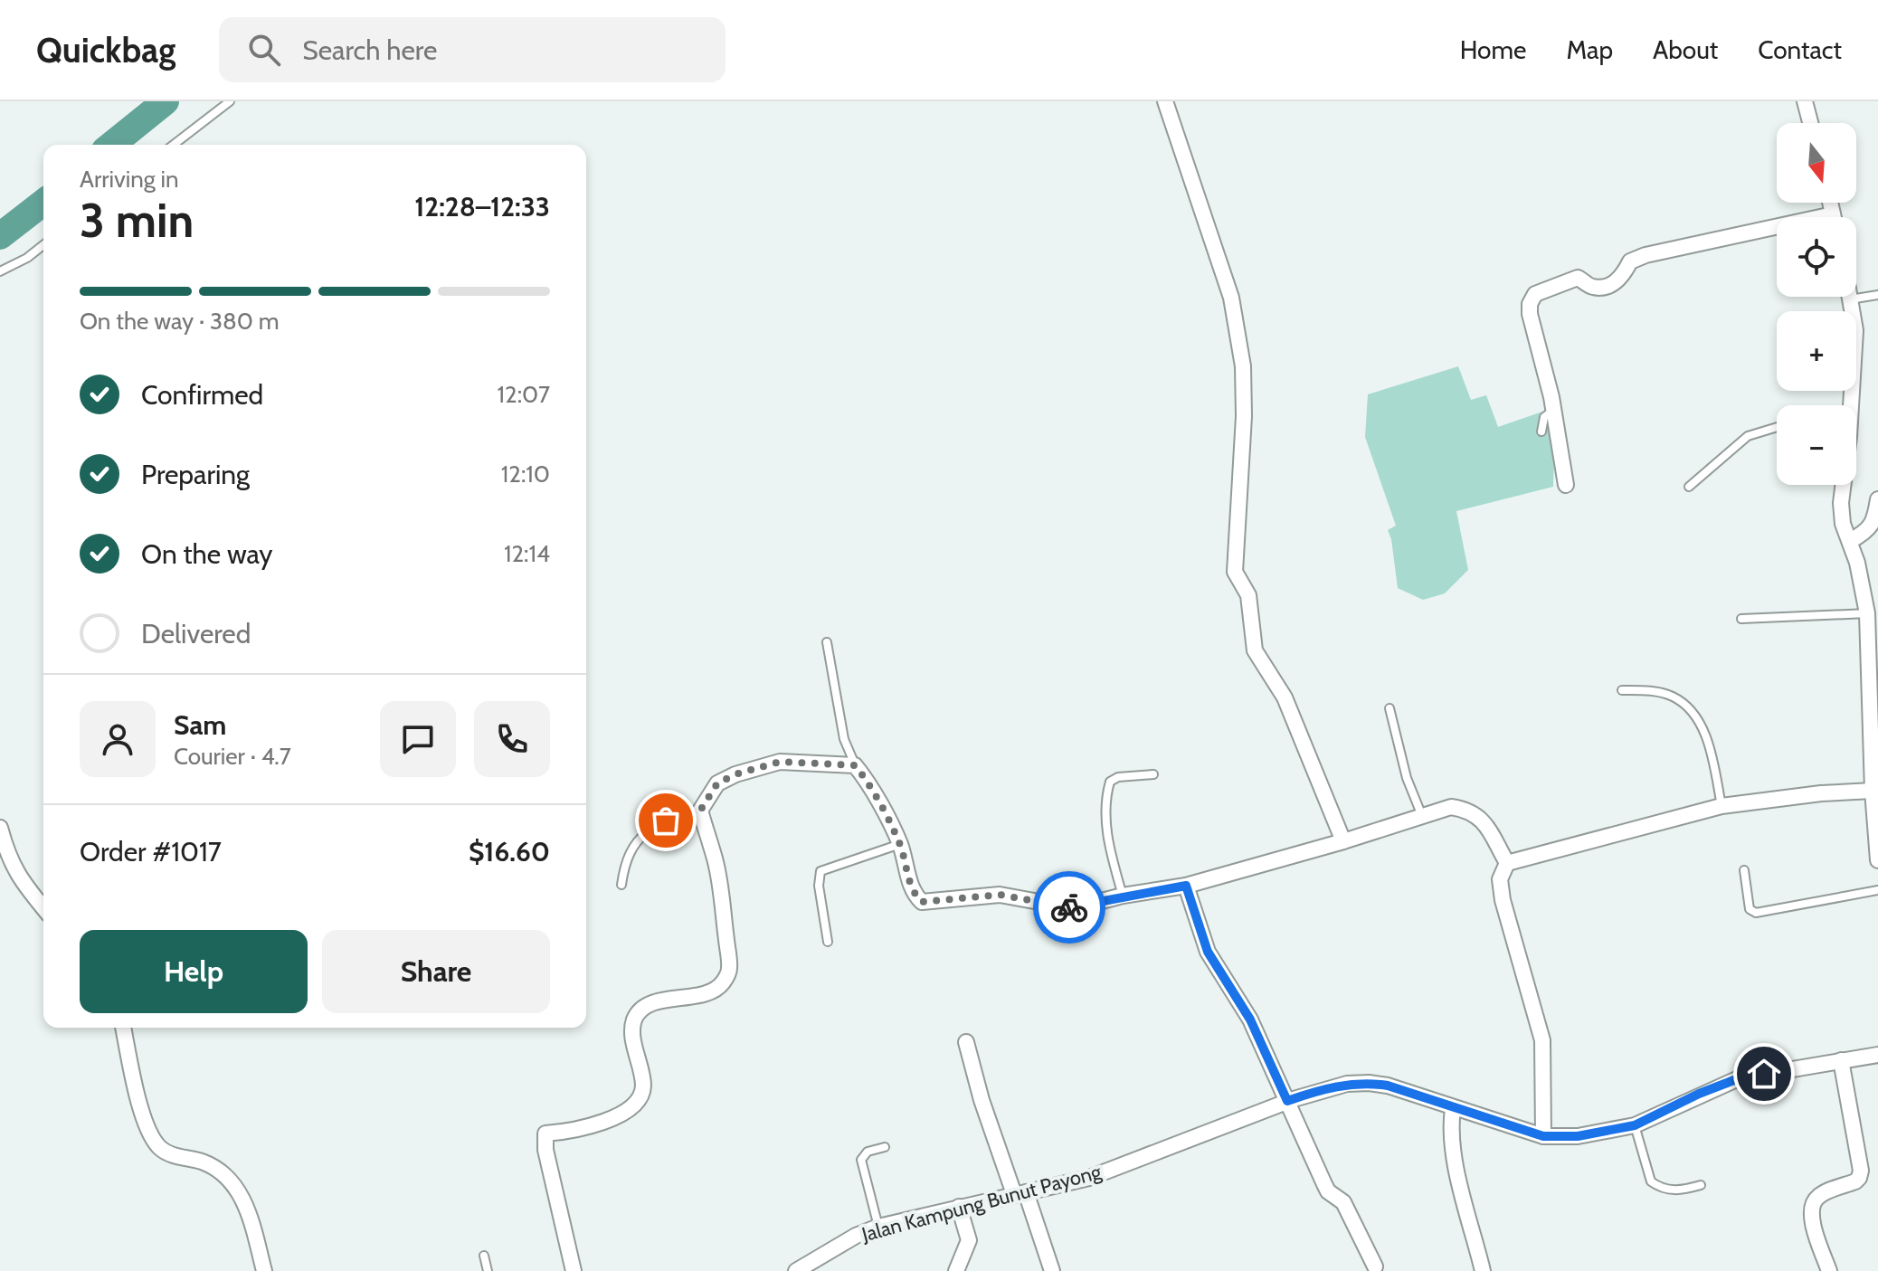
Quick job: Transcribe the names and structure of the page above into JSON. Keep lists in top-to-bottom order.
{
  "streets": {
    "street": ["Jalan Kampung Bunut Payong"]
  },
  "north": "bottom",
  "page": {
    "header": "Quickbag",
    "search": "Search here",
    "nav": [
      "Home",
      "Map",
      "About",
      "Contact"
    ],
    "map_buttons": ["+", "−"],
    "heading": ["3 min", "Arriving in", "12:28–12:33"],
    "panel": [
      "Sam",
      "Courier · 4.7",
      "Order #1017",
      "$16.60"
    ],
    "bar": "On the way · 380 m",
    "list": [
      ["Confirmed", "12:07"],
      ["Preparing", "12:10"],
      ["On the way", "12:14"],
      "Delivered"
    ],
    "buttons": ["Help", "Share"]
  }
}
